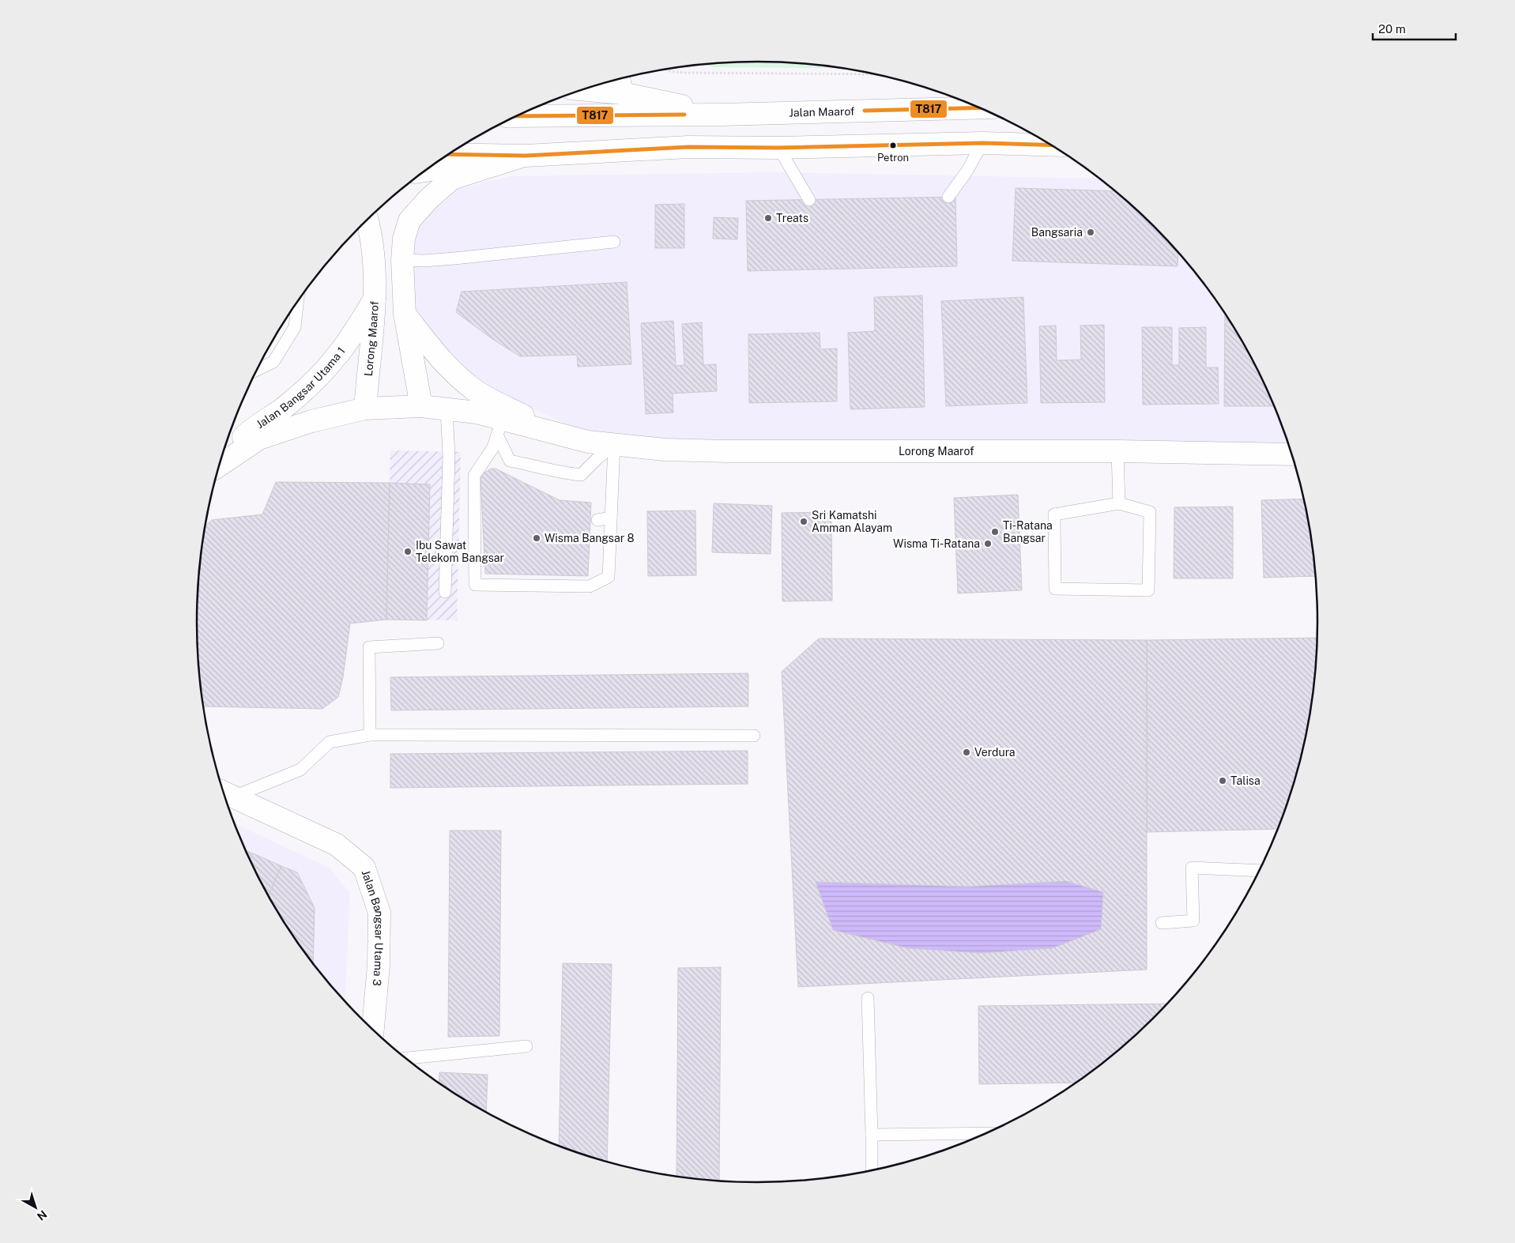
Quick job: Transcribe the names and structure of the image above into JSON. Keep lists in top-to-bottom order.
{
  "streets": {
    "street": [
      "Jalan Maarof",
      "Lorong Maarof",
      "Jalan Bangsar Utama 1",
      "Jalan Bangsar Utama 3"
    ]
  },
  "crossings": [
    ["Lorong Maarof", "Jalan Bangsar Utama 1"]
  ],
  "places": [
    "Petron",
    "Treats",
    "Bangsaria",
    "Sri Kamatshi Amman Alayam",
    "Ti-Ratana Bangsar",
    "Wisma Bangsar 8",
    "Wisma Ti-Ratana",
    "Ibu Sawat Telekom Bangsar",
    "Verdura",
    "Talisa"
  ],
  "lines": ["transit line T817"],
  "scale_bar": "20 m",
  "north": "bottom right"
}
